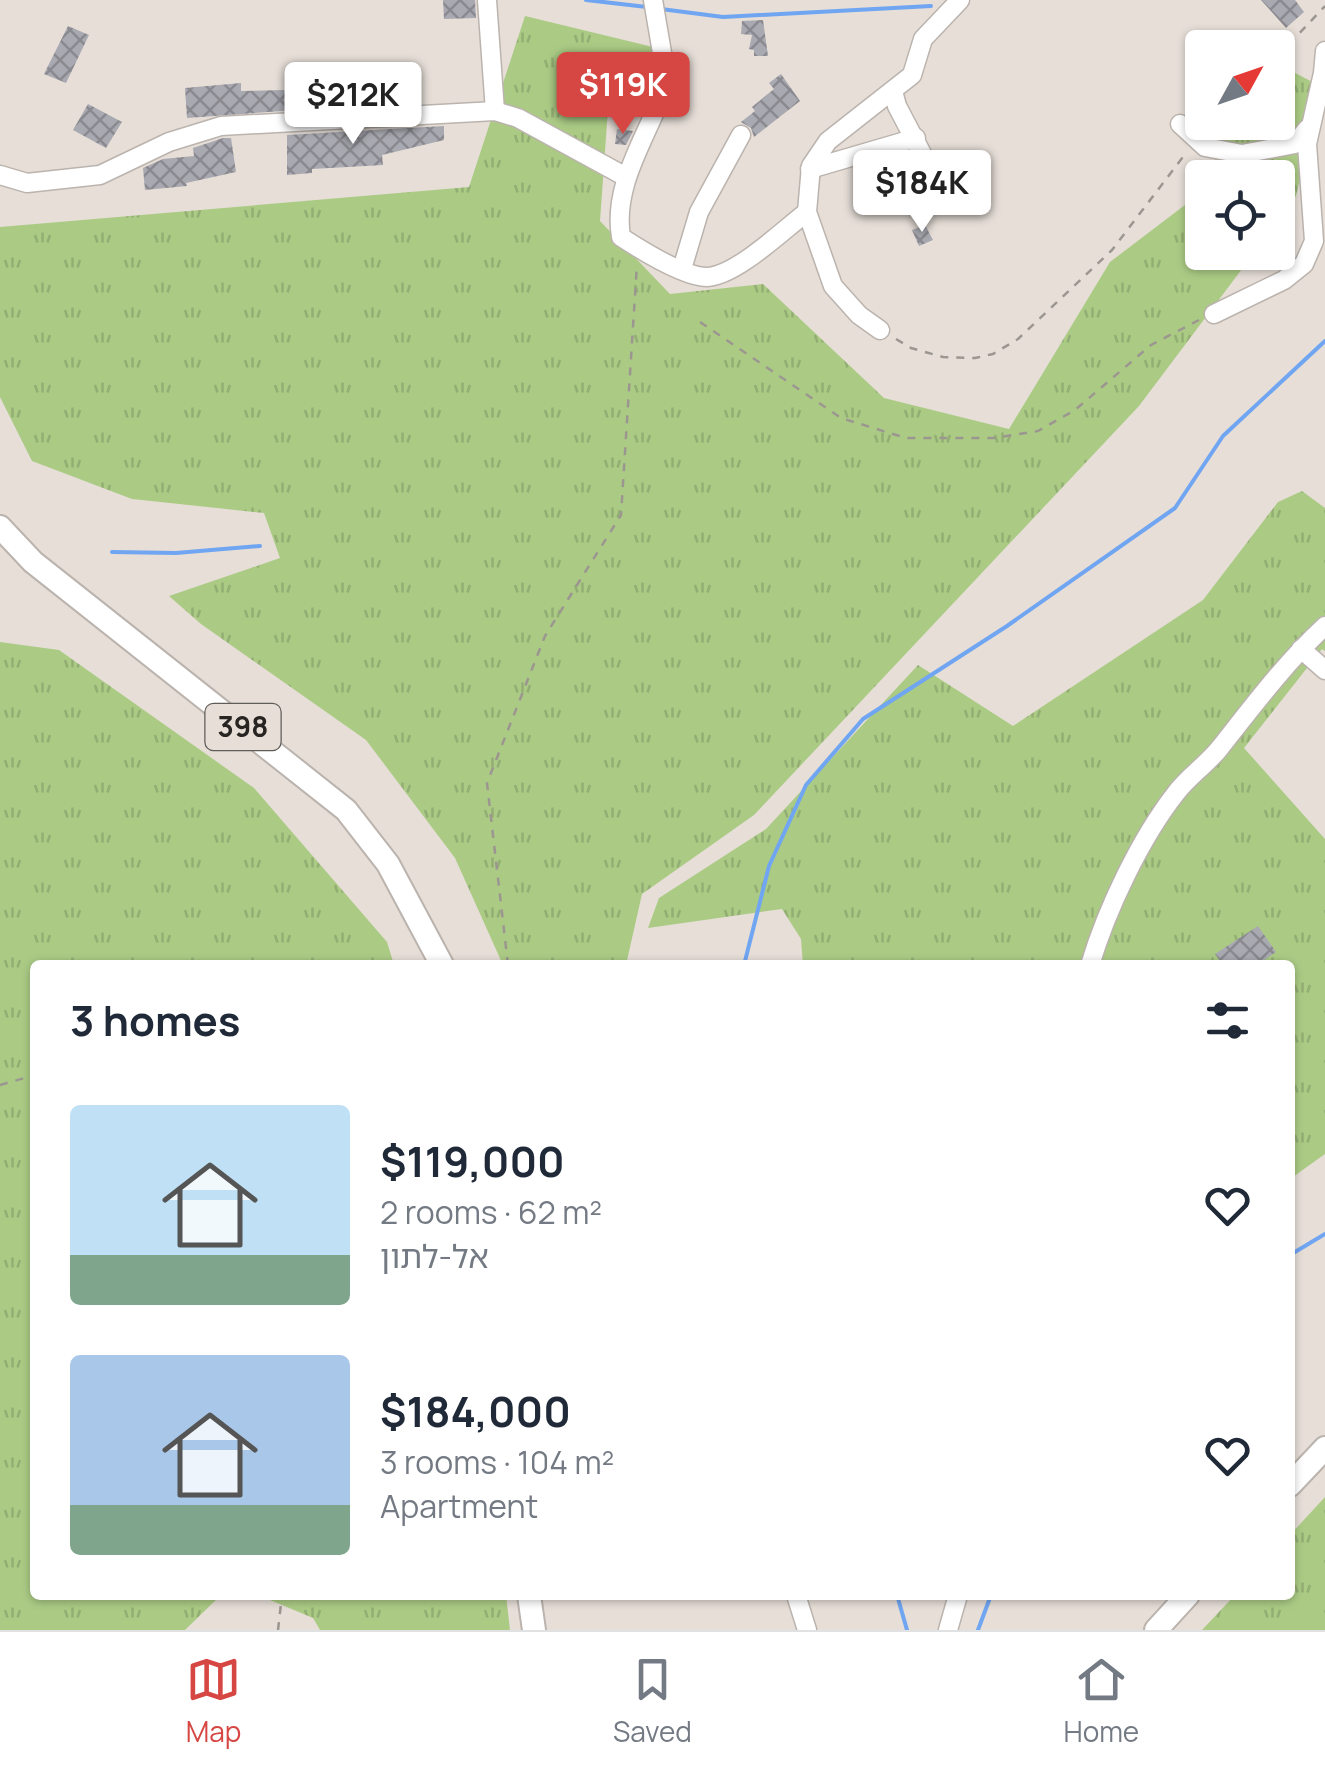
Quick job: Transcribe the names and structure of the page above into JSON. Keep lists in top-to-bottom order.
{
  "streets": {
    "main road": ["398"]
  },
  "north": "top right",
  "page": {
    "price": ["$119K", "$212K", "$184K"],
    "heading": "3 homes",
    "list": [
      {
        "name": "$119,000",
        "note": "2 rooms · 62 m² · אל-לתון"
      },
      {
        "name": "$184,000",
        "note": "3 rooms · 104 m² · Apartment"
      }
    ],
    "tabs": ["Map", "Saved", "Home"]
  }
}
